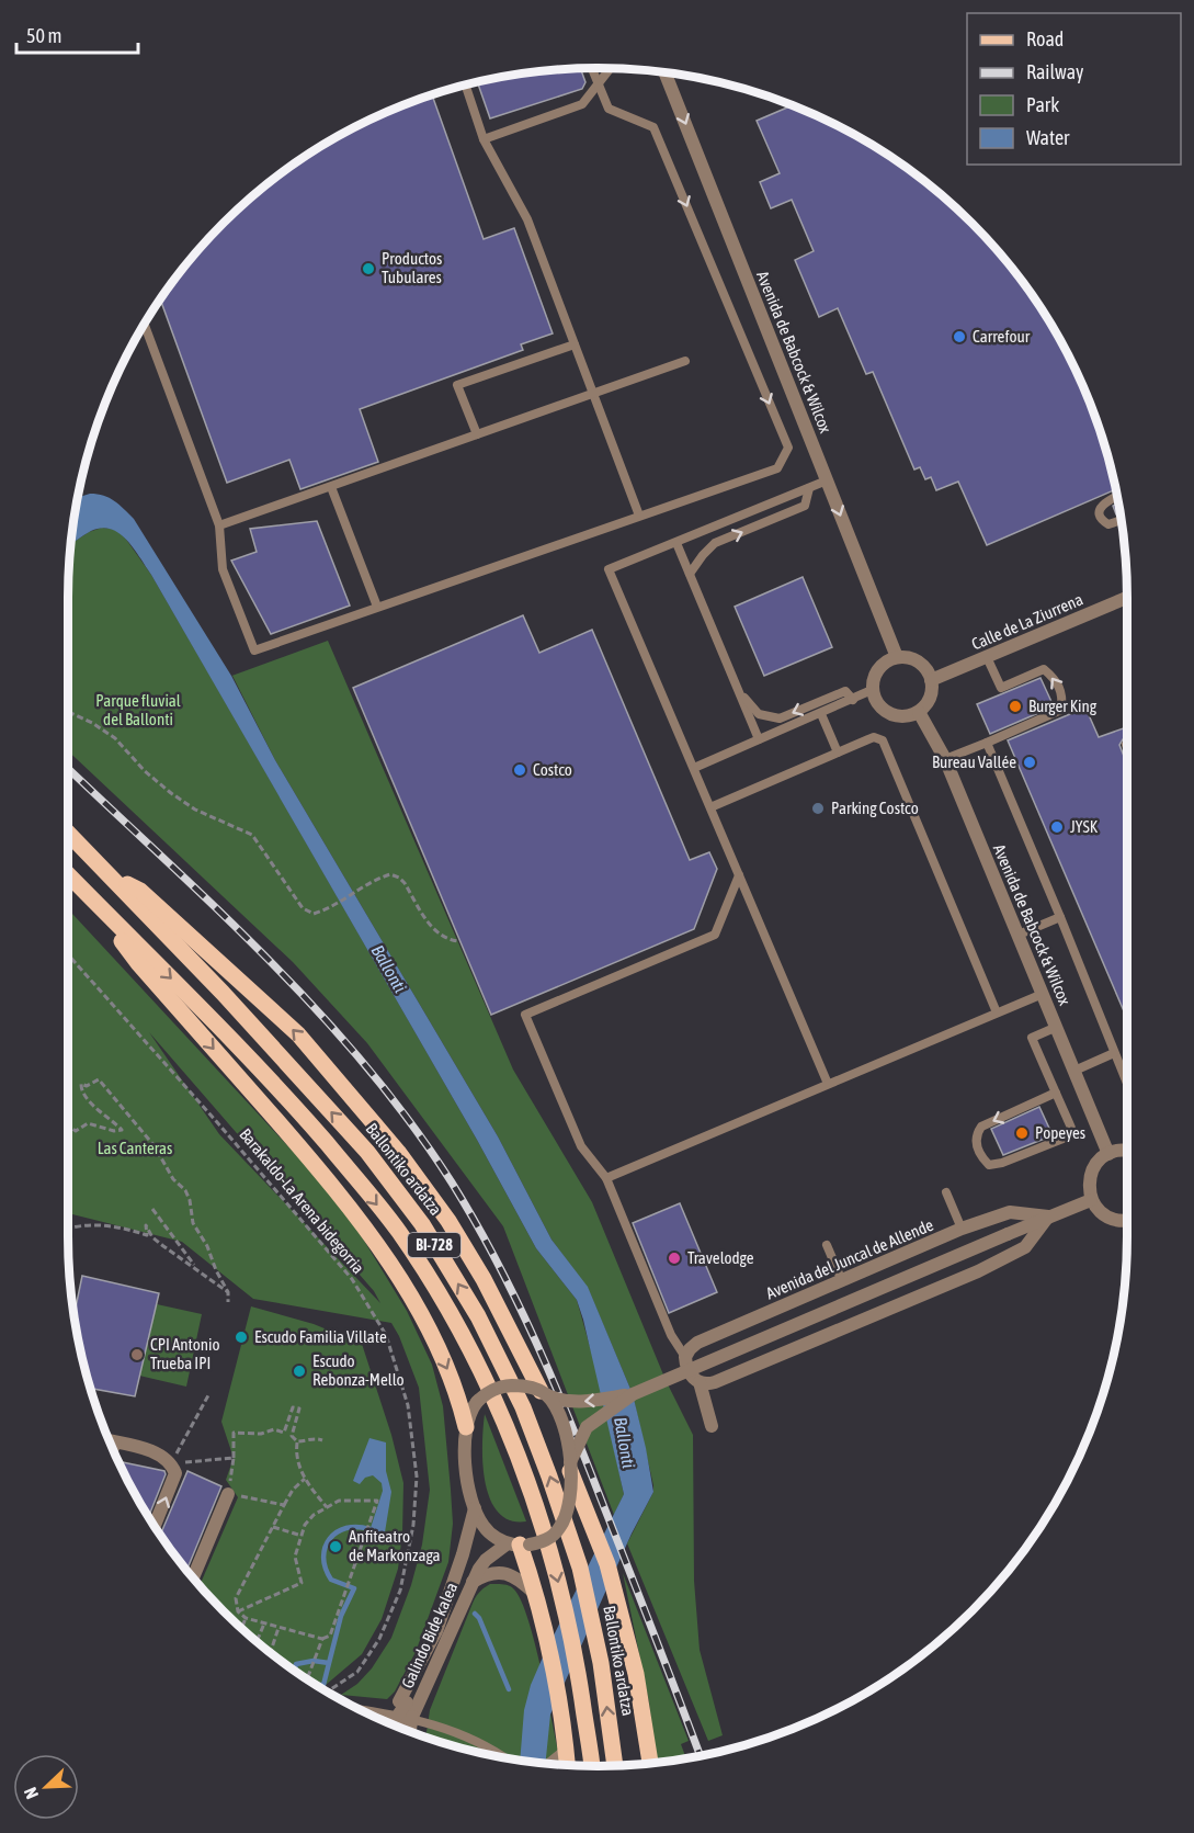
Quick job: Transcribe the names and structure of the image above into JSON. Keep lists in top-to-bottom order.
{
  "streets": {
    "main road": ["Ballontiko ardatza", "BI-728"],
    "street": [
      "Avenida de Babcock & Wilcox",
      "Calle de La Ziurrena",
      "Avenida del Juncal de Allende",
      "Galindo Bide kalea"
    ],
    "path": ["Barakaldo-La Arena bidegorria"]
  },
  "crossings": [
    ["Avenida de Babcock & Wilcox", "Calle de La Ziurrena"]
  ],
  "one_way": ["Avenida de Babcock & Wilcox"],
  "water": ["Ballonti"],
  "parks": ["Parque fluvial del Ballonti", "Las Canteras"],
  "places": [
    "Productos Tubulares",
    "Carrefour",
    "Burger King",
    "Bureau Vallée",
    "Costco",
    "Parking Costco",
    "JYSK",
    "Popeyes",
    "Travelodge",
    "Escudo Familia Villate",
    "CPI Antonio Trueba IPI",
    "Escudo Rebonza-Mello",
    "Anfiteatro de Markonzaga"
  ],
  "legend": [
    "Road",
    "Railway",
    "Park",
    "Water"
  ],
  "scale_bar": "50 m",
  "north": "bottom left"
}
